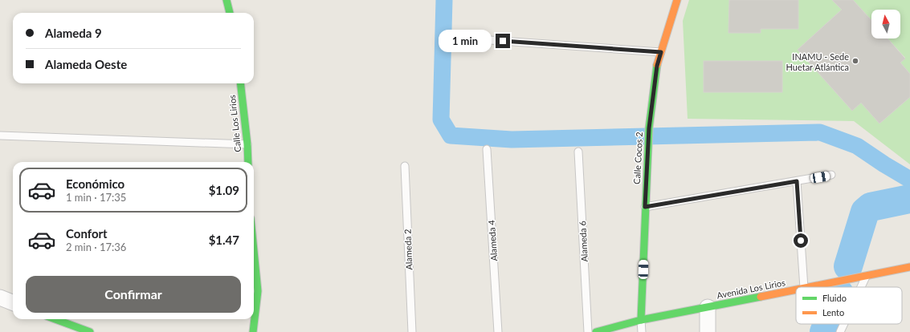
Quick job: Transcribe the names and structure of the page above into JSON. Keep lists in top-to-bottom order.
{
  "streets": {
    "street": ["Calle Los Lirios", "Calle Cocos 2", "Avenida Los Lirios"],
    "lane": ["Alameda 4", "Alameda 6", "Alameda 2"]
  },
  "crossings": [
    ["Calle Cocos 2", "Avenida Los Lirios"]
  ],
  "places": ["INAMU - Sede Huetar Atlántica"],
  "legend": ["Fluido", "Lento"],
  "north": "top",
  "page": {
    "banner": ["Alameda 9", "Alameda Oeste"],
    "bubble": "1 min",
    "list": [
      {
        "name": "Económico",
        "note": "1 min · 17:35",
        "value": "$1.09"
      },
      {
        "name": "Confort",
        "note": "2 min · 17:36",
        "value": "$1.47"
      }
    ],
    "buttons": "Confirmar"
  }
}
